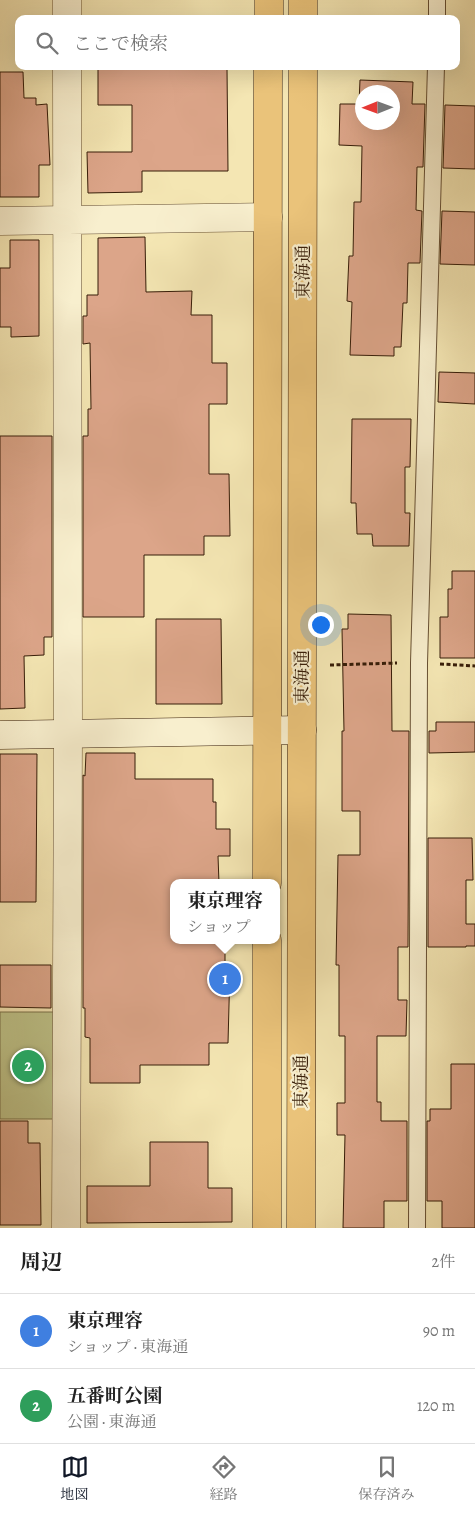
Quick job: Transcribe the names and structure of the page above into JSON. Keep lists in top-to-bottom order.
{
  "streets": {
    "main road": ["東海通"]
  },
  "north": "left",
  "page": {
    "search": "ここで検索",
    "popup": ["東京理容", "ショップ"],
    "pins": ["1", "2"],
    "heading": ["周辺", "2件"],
    "list": [
      {
        "mark": "1",
        "name": "東京理容",
        "note": "ショップ · 東海通",
        "value": "90 m"
      },
      {
        "mark": "2",
        "name": "五番町公園",
        "note": "公園 · 東海通",
        "value": "120 m"
      }
    ],
    "nav": ["地図", "経路", "保存済み"]
  }
}
